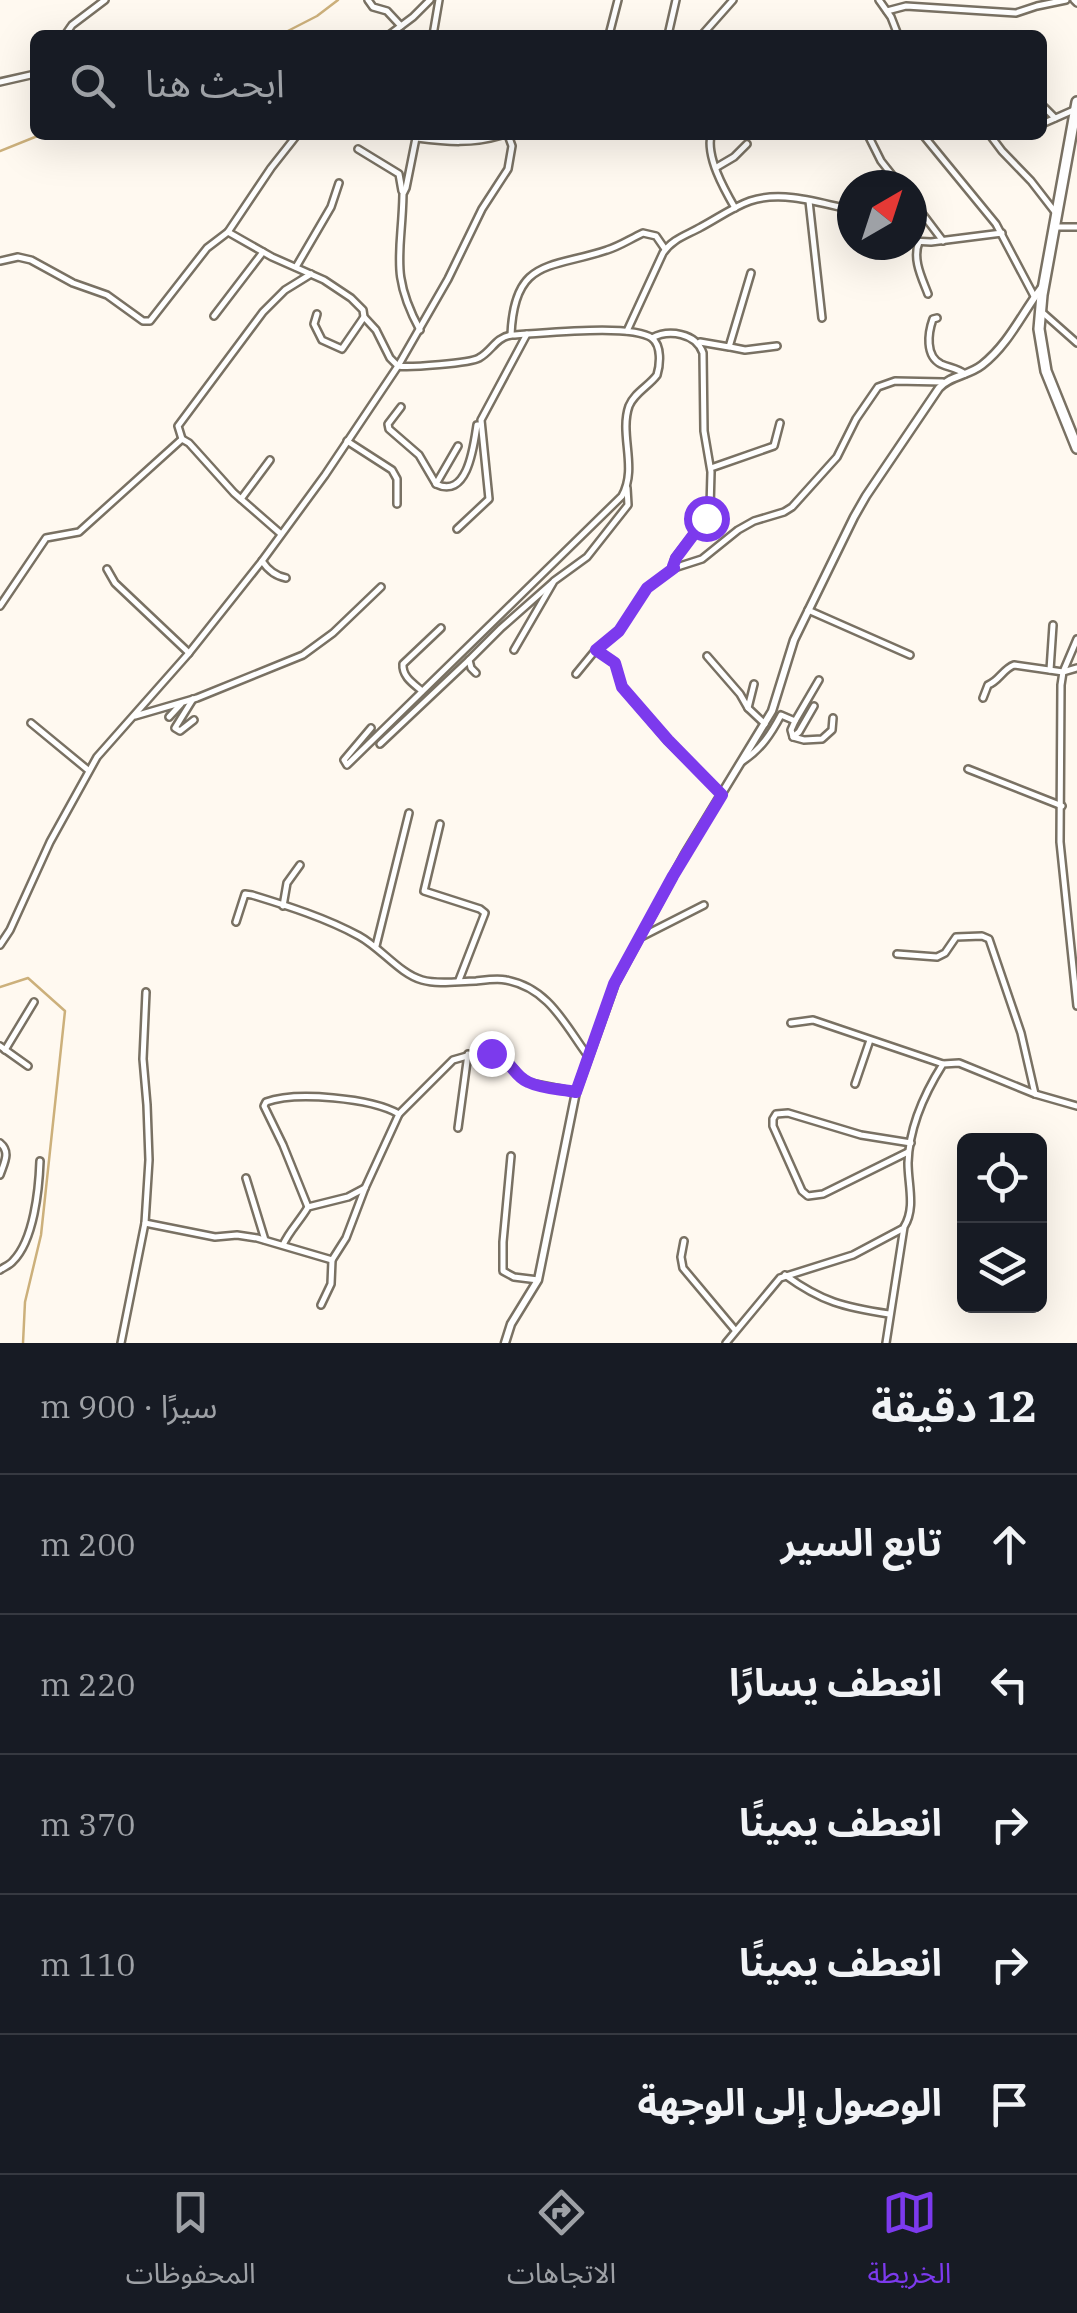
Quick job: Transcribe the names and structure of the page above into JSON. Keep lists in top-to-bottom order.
{
  "north": "top right",
  "page": {
    "search": "ابحث هنا",
    "heading": ["12 دقيقة", "سيرًا · 900 m"],
    "list": [
      ["تابع السير", "200 m"],
      ["انعطف يسارًا", "220 m"],
      ["انعطف يمينًا", "370 m"],
      ["انعطف يمينًا", "110 m"],
      "الوصول إلى الوجهة"
    ],
    "nav": ["الخريطة", "الاتجاهات", "المحفوظات"]
  }
}
